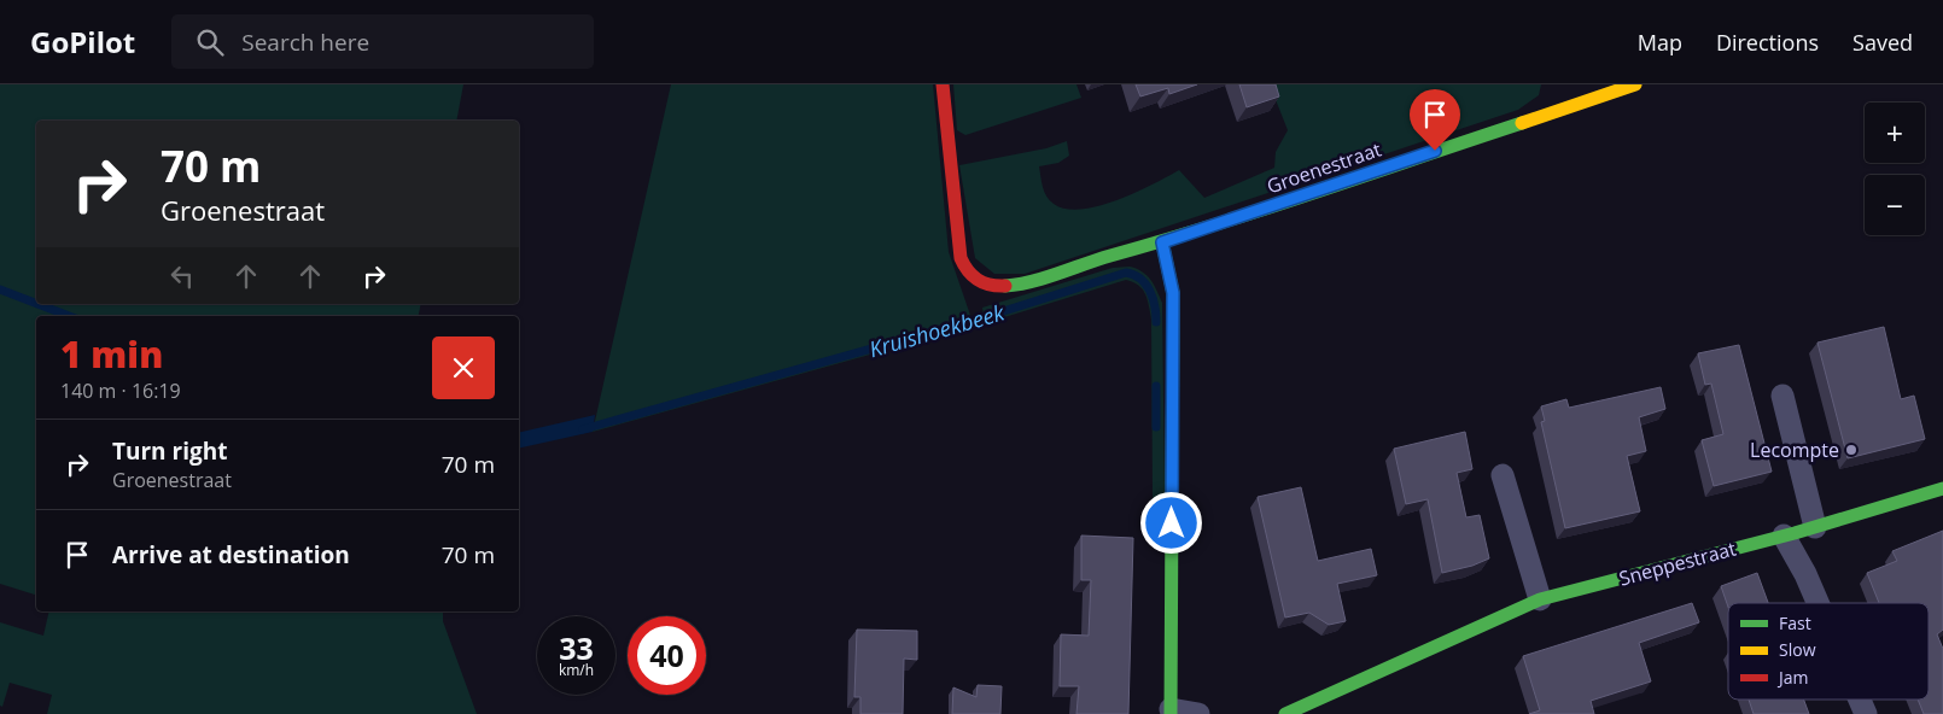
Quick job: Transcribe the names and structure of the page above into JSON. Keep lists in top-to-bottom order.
{
  "streets": {
    "street": ["Groenestraat", "Sneppestraat"]
  },
  "water": ["Kruishoekbeek"],
  "places": ["Lecompte"],
  "legend": ["Fast", "Slow", "Jam"],
  "page": {
    "header": "GoPilot",
    "search": "Search here",
    "nav": ["Map", "Directions", "Saved"],
    "map_buttons": ["+", "−"],
    "turn": ["70 m", "Groenestraat"],
    "heading": ["1 min", "140 m · 16:19"],
    "list": [
      {
        "name": "Turn right",
        "note": "Groenestraat",
        "value": "70 m"
      },
      {
        "name": "Arrive at destination",
        "value": "70 m"
      }
    ],
    "speed": "33 km/h",
    "limit": "40"
  }
}
